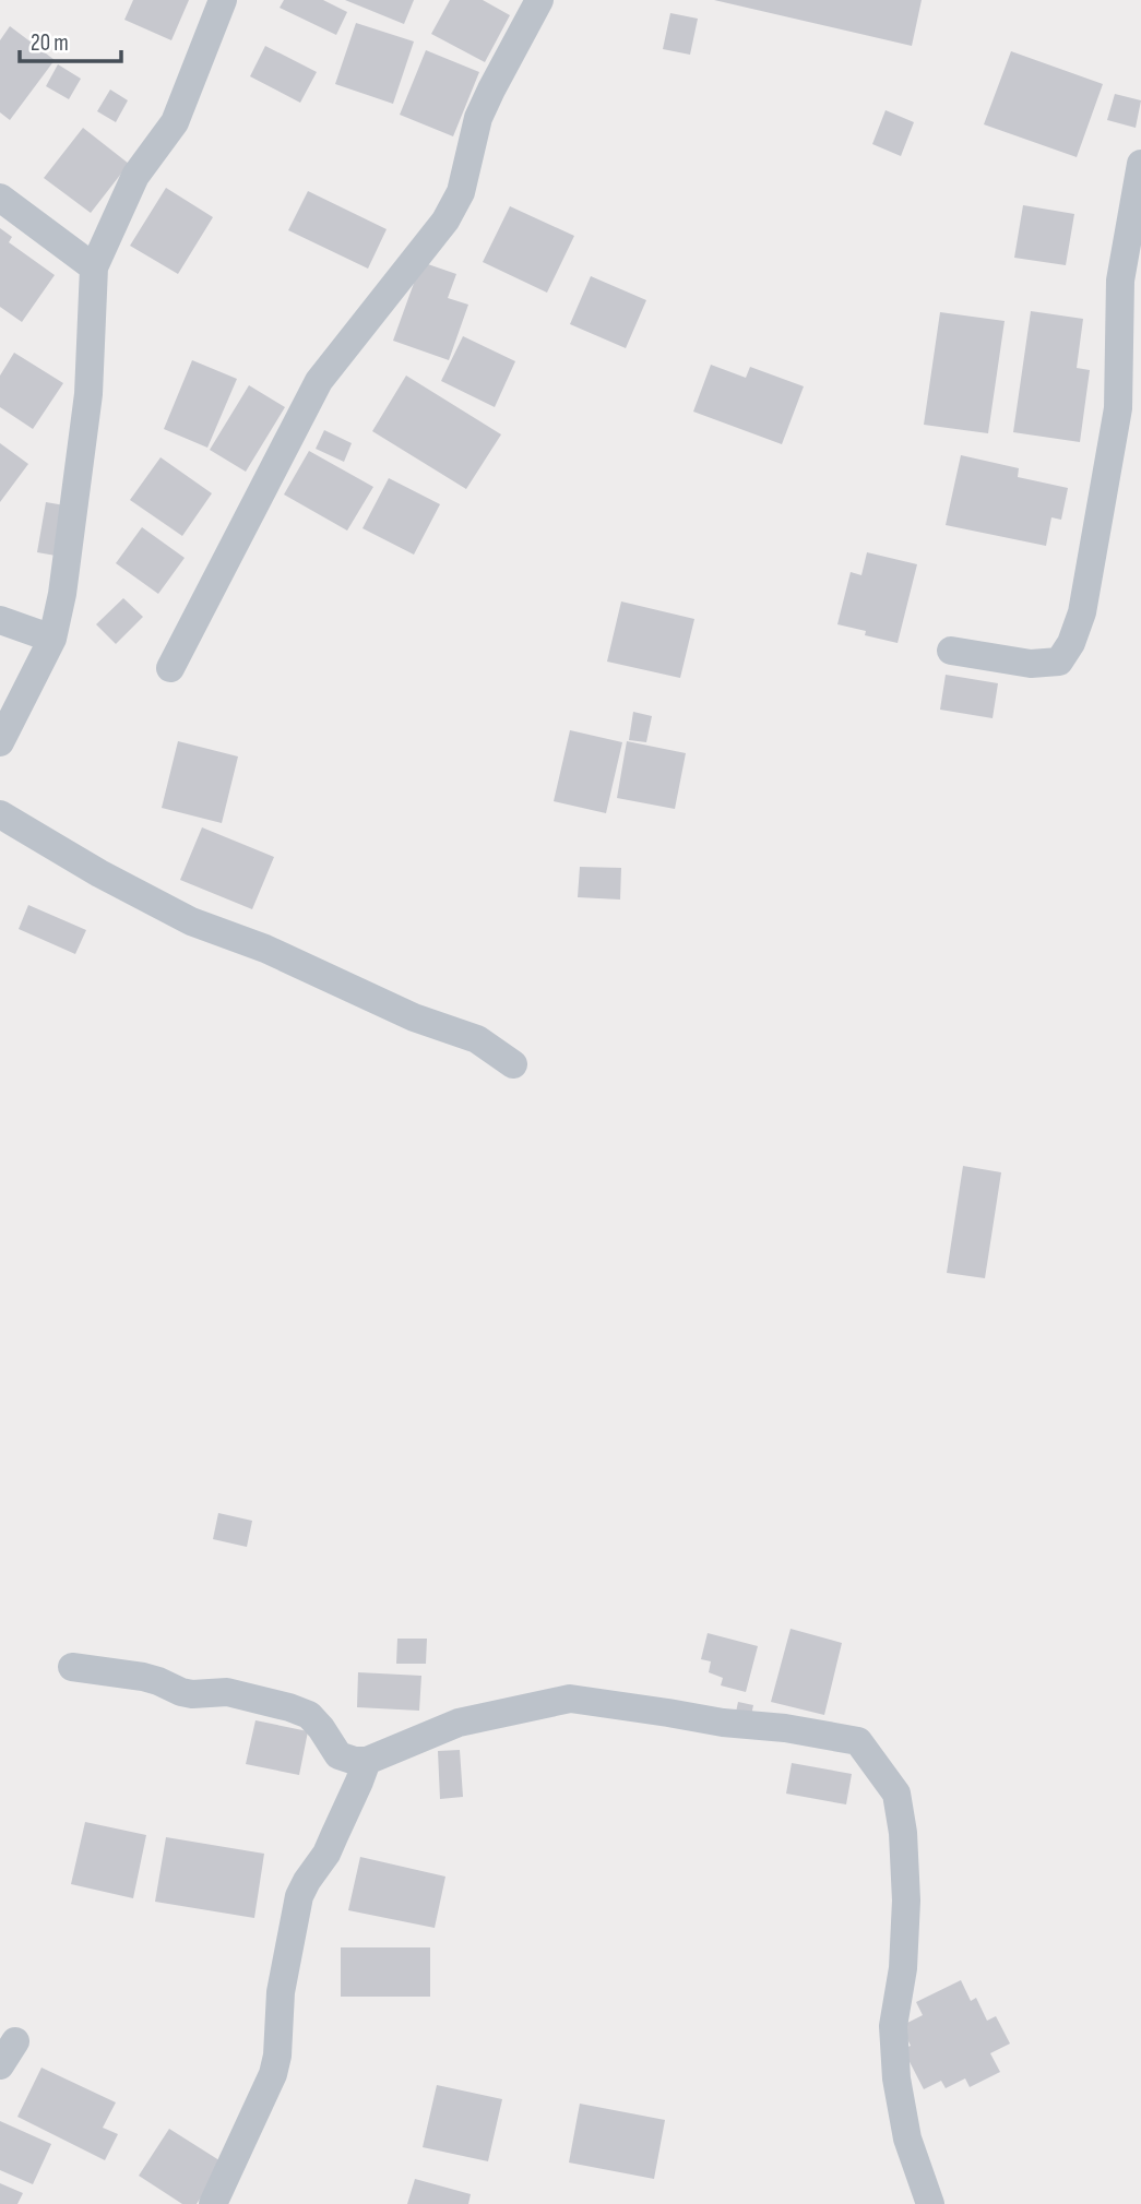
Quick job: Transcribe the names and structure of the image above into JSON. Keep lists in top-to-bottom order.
{
  "scale_bar": "20 m"
}
